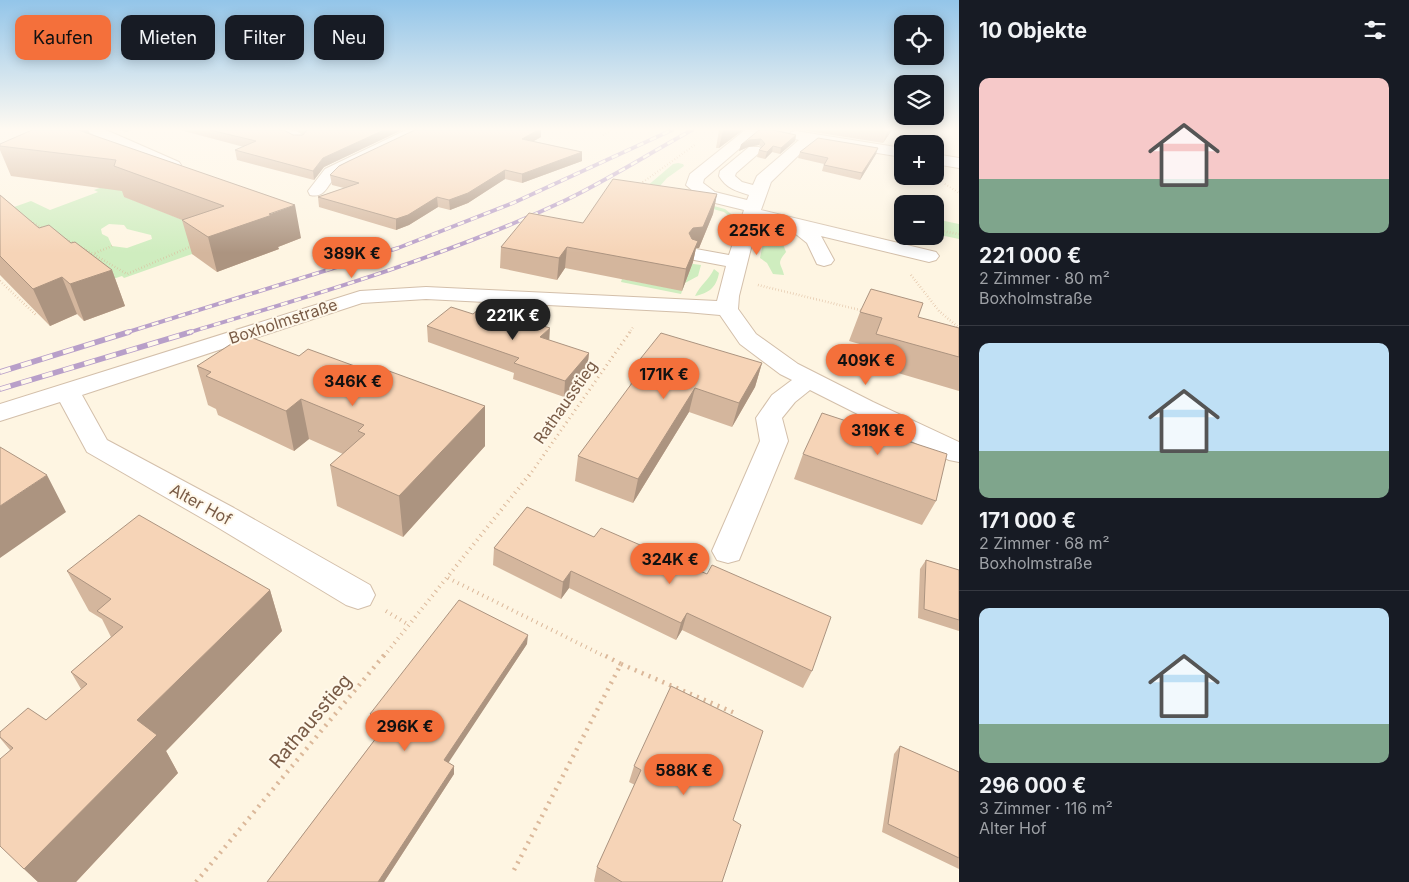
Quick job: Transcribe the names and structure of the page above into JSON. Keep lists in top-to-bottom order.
{
  "streets": {
    "street": ["Boxholmstraße", "Alter Hof"],
    "path": ["Rathausstieg"]
  },
  "crossings": [
    ["Boxholmstraße", "Alter Hof"]
  ],
  "page": {
    "heading": "10 Objekte",
    "map_buttons": ["+", "−"],
    "chip": [
      "Kaufen",
      "Mieten",
      "Filter",
      "Neu"
    ],
    "list": [
      {
        "name": "221 000 €",
        "note": "2 Zimmer · 80 m² · Boxholmstraße"
      },
      {
        "name": "171 000 €",
        "note": "2 Zimmer · 68 m² · Boxholmstraße"
      },
      {
        "name": "296 000 €",
        "note": "3 Zimmer · 116 m² · Alter Hof"
      }
    ],
    "price": [
      "225K €",
      "389K €",
      "221K €",
      "409K €",
      "171K €",
      "346K €",
      "319K €",
      "324K €",
      "296K €",
      "588K €"
    ]
  }
}
